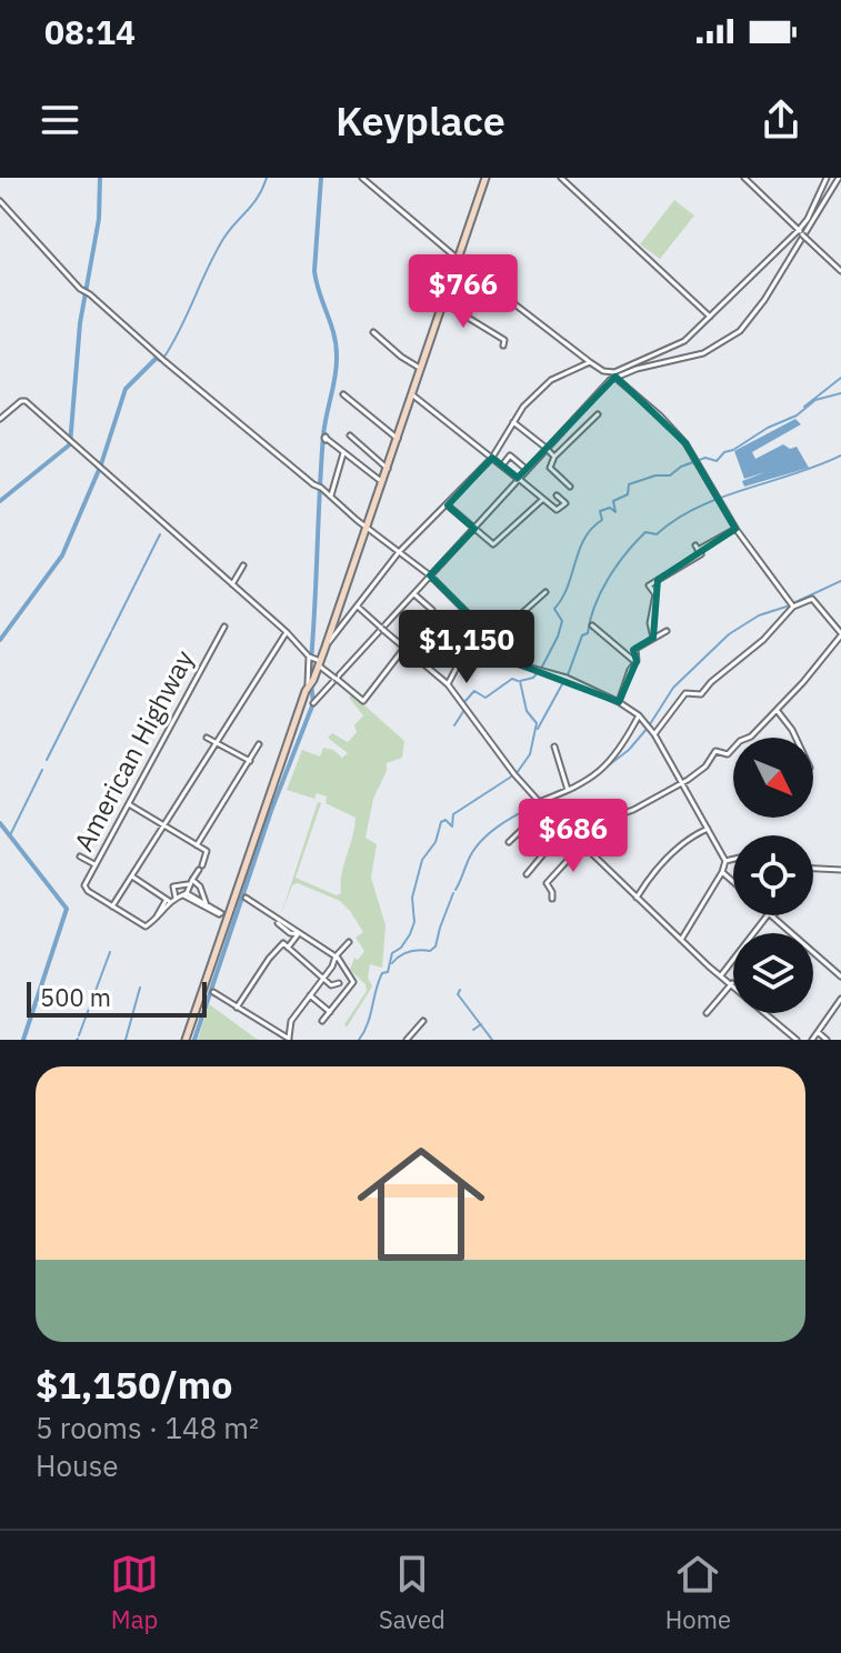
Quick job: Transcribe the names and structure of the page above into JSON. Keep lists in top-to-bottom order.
{
  "streets": {
    "street": ["American Highway"]
  },
  "scale_bar": "500 m",
  "north": "bottom right",
  "page": {
    "status": "08:14",
    "header": "Keyplace",
    "price": ["$766", "$1,150", "$686"],
    "scale": "500 m",
    "list": [
      {
        "name": "$1,150/mo",
        "note": "5 rooms · 148 m² · House"
      }
    ],
    "tabs": ["Map", "Saved", "Home"]
  }
}
